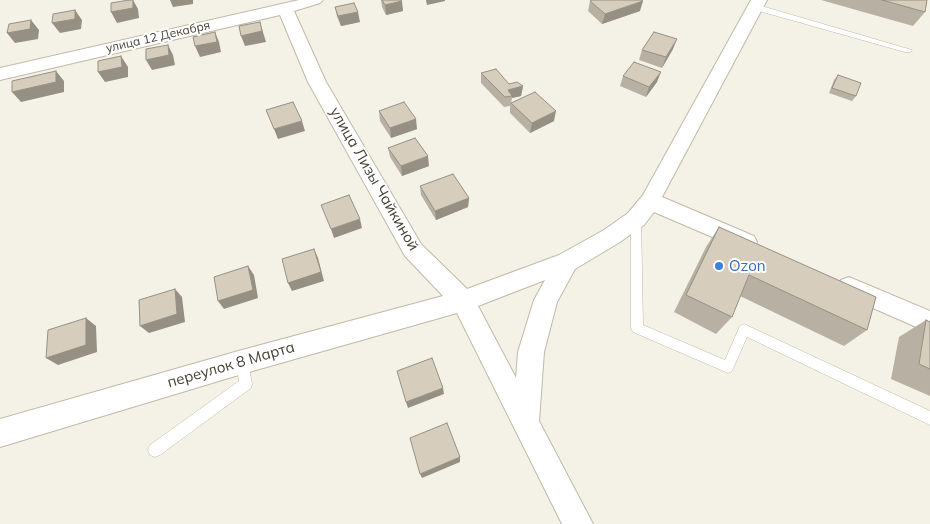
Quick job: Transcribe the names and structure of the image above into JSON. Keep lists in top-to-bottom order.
{
  "streets": {
    "street": ["улица 12 Декабря", "улица Лизы Чайкиной", "переулок 8 Марта"]
  },
  "crossings": [
    ["улица 12 Декабря", "улица Лизы Чайкиной"],
    ["улица Лизы Чайкиной", "переулок 8 Марта"]
  ],
  "places": ["Ozon"]
}
